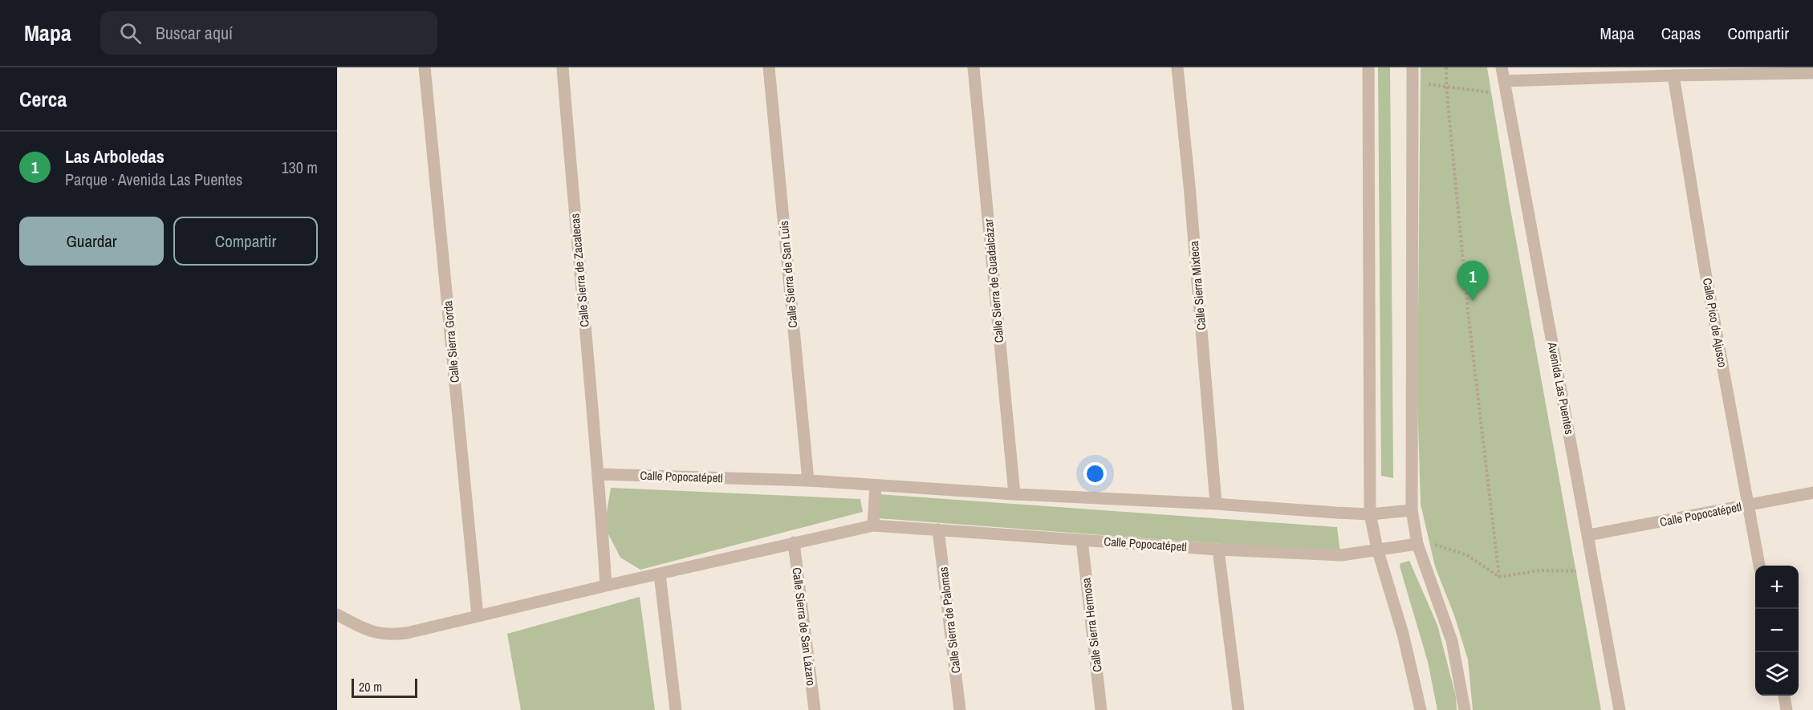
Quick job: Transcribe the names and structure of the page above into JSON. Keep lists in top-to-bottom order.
{
  "streets": {
    "street": [
      "Calle Sierra de Zacatecas",
      "Calle Sierra de San Luis",
      "Calle Sierra de Guadalcázar",
      "Calle Sierra Mixteca",
      "Calle Pico de Ajusco",
      "Calle Sierra Gorda",
      "Avenida Las Puentes",
      "Calle Popocatépetl",
      "Calle Sierra de Palomas",
      "Calle Sierra Hermosa",
      "Calle Sierra de San Lázaro"
    ]
  },
  "crossings": [
    ["Calle Sierra de Zacatecas", "Calle Popocatépetl"],
    ["Calle Sierra de San Luis", "Calle Popocatépetl"],
    ["Calle Sierra de Guadalcázar", "Calle Popocatépetl"],
    ["Calle Sierra Mixteca", "Calle Popocatépetl"],
    ["Calle Pico de Ajusco", "Calle Popocatépetl"],
    ["Calle Sierra Gorda", "Calle Popocatépetl"],
    ["Avenida Las Puentes", "Calle Popocatépetl"],
    ["Calle Popocatépetl", "Calle Sierra de Palomas"],
    ["Calle Popocatépetl", "Calle Sierra Hermosa"],
    ["Calle Popocatépetl", "Calle Sierra de San Lázaro"]
  ],
  "scale_bar": "20 m",
  "page": {
    "header": "Mapa",
    "search": "Buscar aquí",
    "nav": ["Mapa", "Capas", "Compartir"],
    "heading": "Cerca",
    "list": [
      {
        "mark": "1",
        "name": "Las Arboledas",
        "note": "Parque · Avenida Las Puentes",
        "value": "130 m"
      }
    ],
    "buttons": ["Guardar", "Compartir"],
    "pins": "1",
    "map_buttons": ["+", "−"],
    "scale": "20 m"
  }
}
